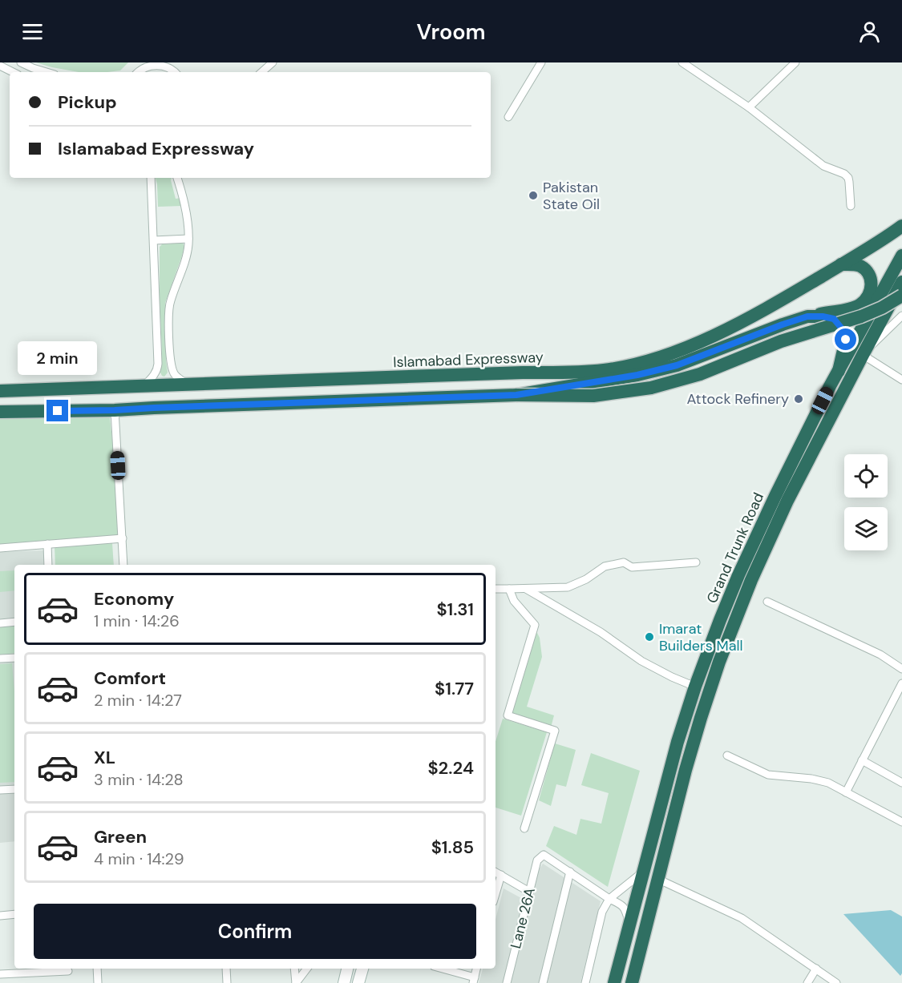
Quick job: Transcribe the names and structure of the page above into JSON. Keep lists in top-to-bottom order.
{
  "streets": {
    "highway": ["Islamabad Expressway", "Grand Trunk Road"],
    "street": ["Lane 26A"]
  },
  "places": ["Pakistan State Oil", "Attock Refinery", "Imarat Builders Mall"],
  "page": {
    "header": "Vroom",
    "banner": ["Pickup", "Islamabad Expressway"],
    "bubble": "2 min",
    "list": [
      {
        "name": "Economy",
        "note": "1 min · 14:26",
        "value": "$1.31"
      },
      {
        "name": "Comfort",
        "note": "2 min · 14:27",
        "value": "$1.77"
      },
      {
        "name": "XL",
        "note": "3 min · 14:28",
        "value": "$2.24"
      },
      {
        "name": "Green",
        "note": "4 min · 14:29",
        "value": "$1.85"
      }
    ],
    "buttons": "Confirm"
  }
}
